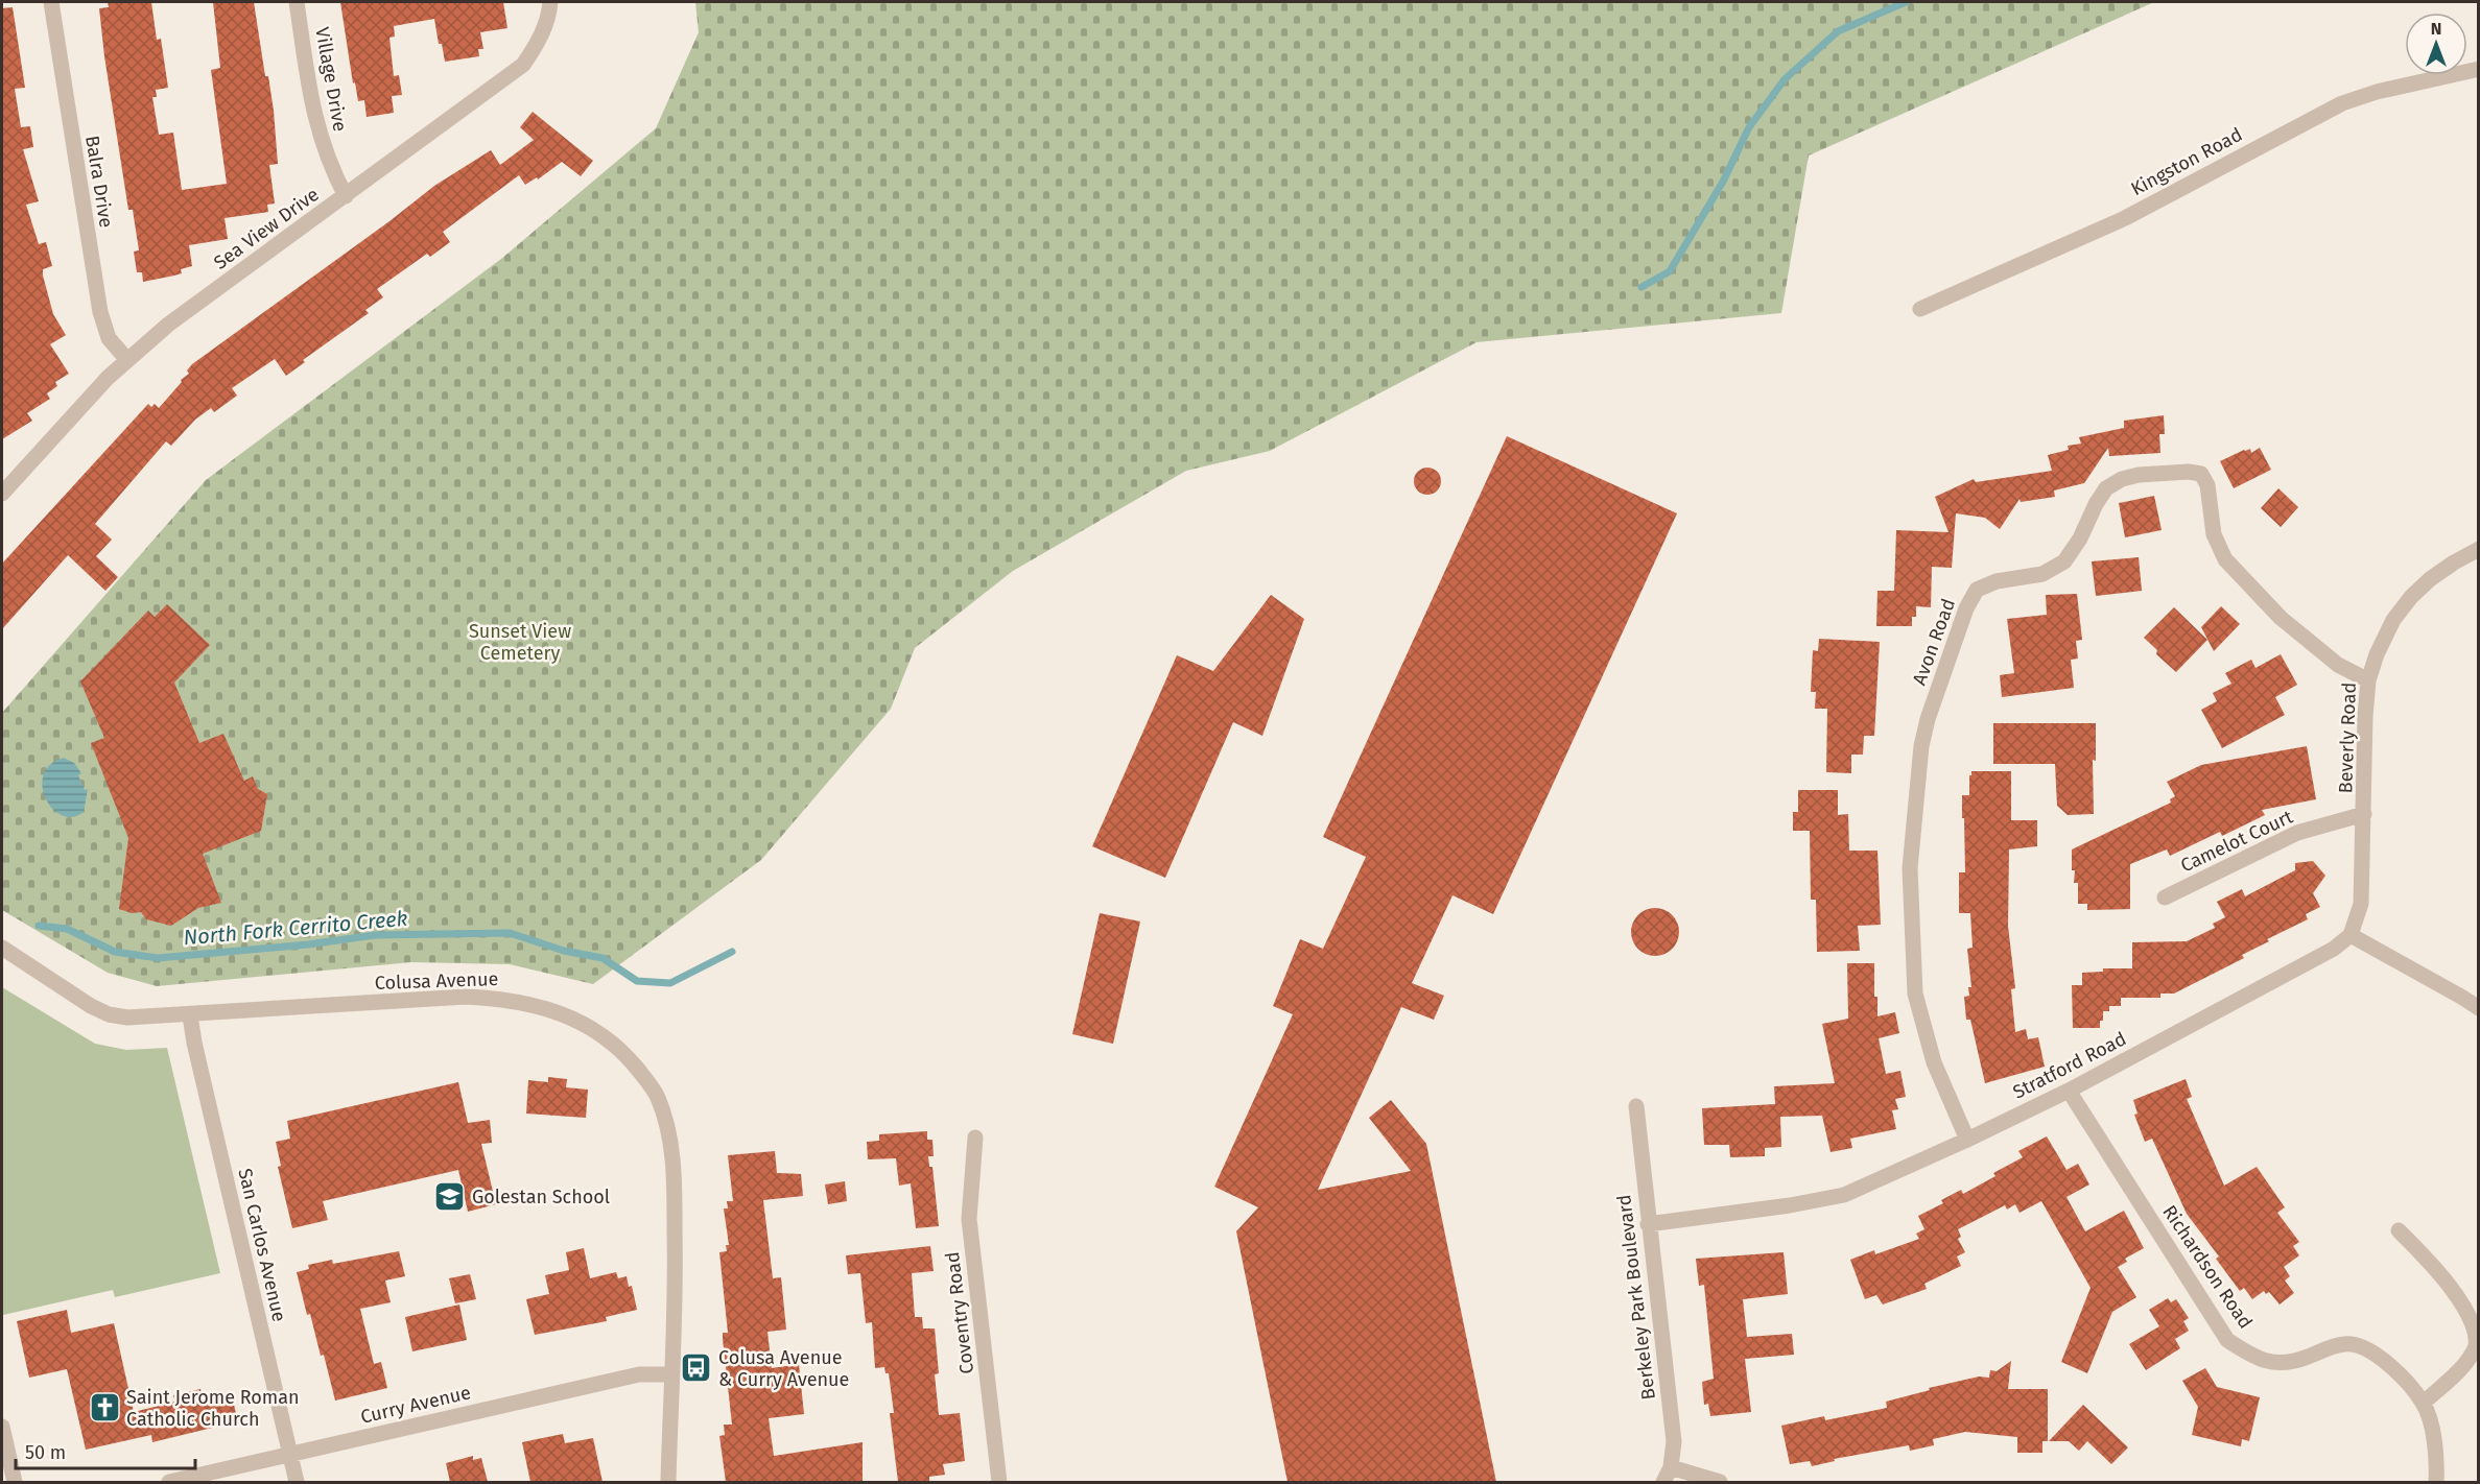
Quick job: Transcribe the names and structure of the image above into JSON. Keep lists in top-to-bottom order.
{
  "streets": {
    "street": [
      "Village Drive",
      "Kingston Road",
      "Balra Drive",
      "Sea View Drive",
      "Avon Road",
      "Beverly Road",
      "Camelot Court",
      "Colusa Avenue",
      "Stratford Road",
      "San Carlos Avenue",
      "Richardson Road",
      "Berkeley Park Boulevard",
      "Coventry Road",
      "Curry Avenue"
    ]
  },
  "crossings": [
    ["Village Drive", "Sea View Drive"],
    ["Balra Drive", "Sea View Drive"],
    ["Avon Road", "Beverly Road"],
    ["Avon Road", "Stratford Road"],
    ["Beverly Road", "Camelot Court"],
    ["Beverly Road", "Stratford Road"],
    ["Colusa Avenue", "San Carlos Avenue"],
    ["Colusa Avenue", "Curry Avenue"],
    ["Stratford Road", "Richardson Road"],
    ["Stratford Road", "Berkeley Park Boulevard"],
    ["San Carlos Avenue", "Curry Avenue"]
  ],
  "water": ["North Fork Cerrito Creek"],
  "parks": ["Sunset View Cemetery"],
  "places": {
    "school or university": ["Golestan School"],
    "bus stop": ["Colusa Avenue & Curry Avenue"],
    "church": ["Saint Jerome Roman Catholic Church"]
  },
  "scale_bar": "50 m",
  "north": "top"
}
